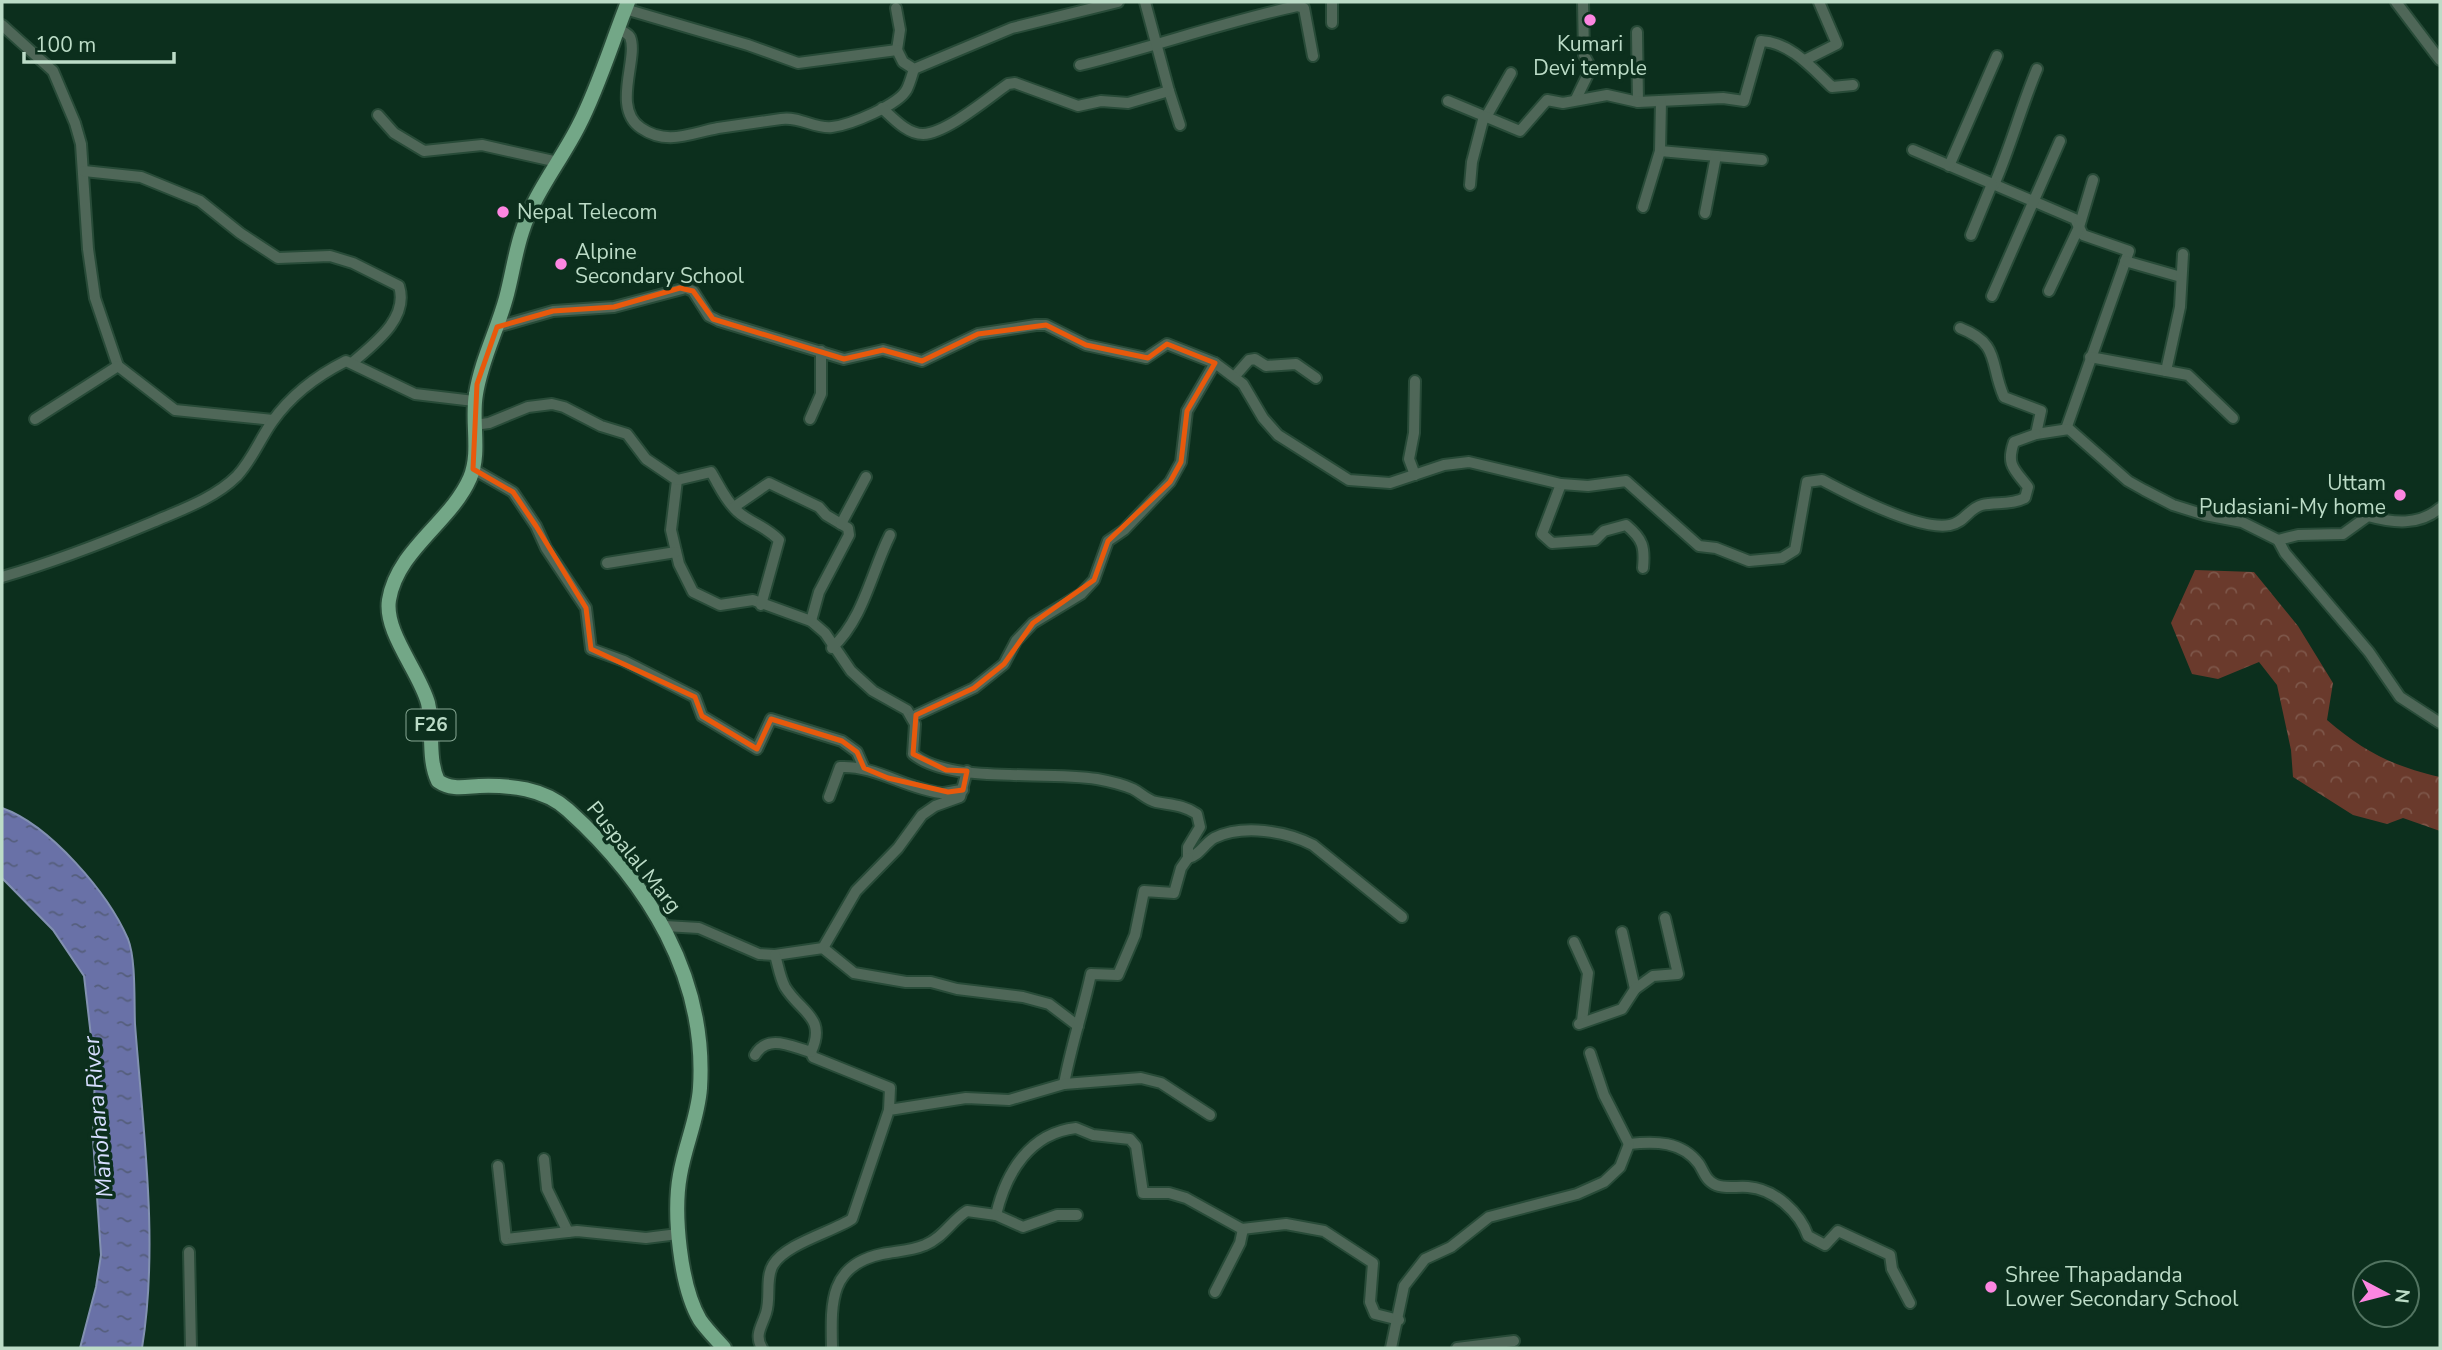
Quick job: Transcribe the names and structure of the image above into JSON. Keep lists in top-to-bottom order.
{
  "streets": {
    "main road": ["F26", "Puspalal Marg"]
  },
  "water": ["Manohara River"],
  "places": [
    "Kumari Devi temple",
    "Nepal Telecom",
    "Alpine Secondary School",
    "Uttam Pudasiani-My home",
    "Shree Thapadanda Lower Secondary School"
  ],
  "scale_bar": "100 m",
  "north": "right"
}
